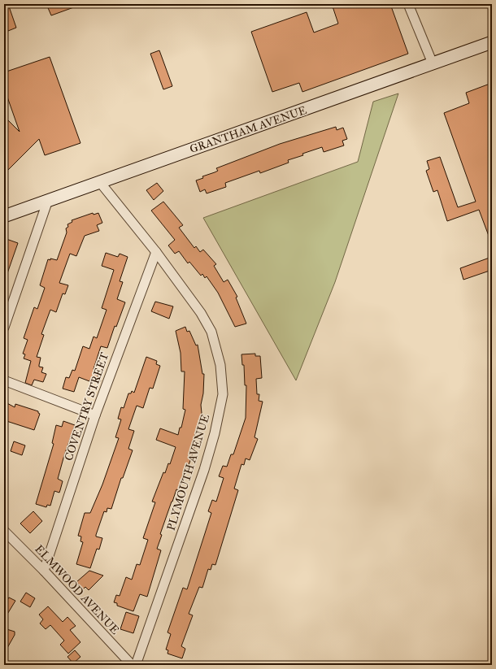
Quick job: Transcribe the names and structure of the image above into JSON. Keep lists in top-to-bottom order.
{
  "streets": {
    "street": [
      "GRANTHAM AVENUE",
      "COVENTRY STREET",
      "PLYMOUTH AVENUE",
      "ELMWOOD AVENUE"
    ]
  },
  "crossings": [
    ["GRANTHAM AVENUE", "PLYMOUTH AVENUE"],
    ["COVENTRY STREET", "PLYMOUTH AVENUE"],
    ["COVENTRY STREET", "ELMWOOD AVENUE"]
  ]
}
